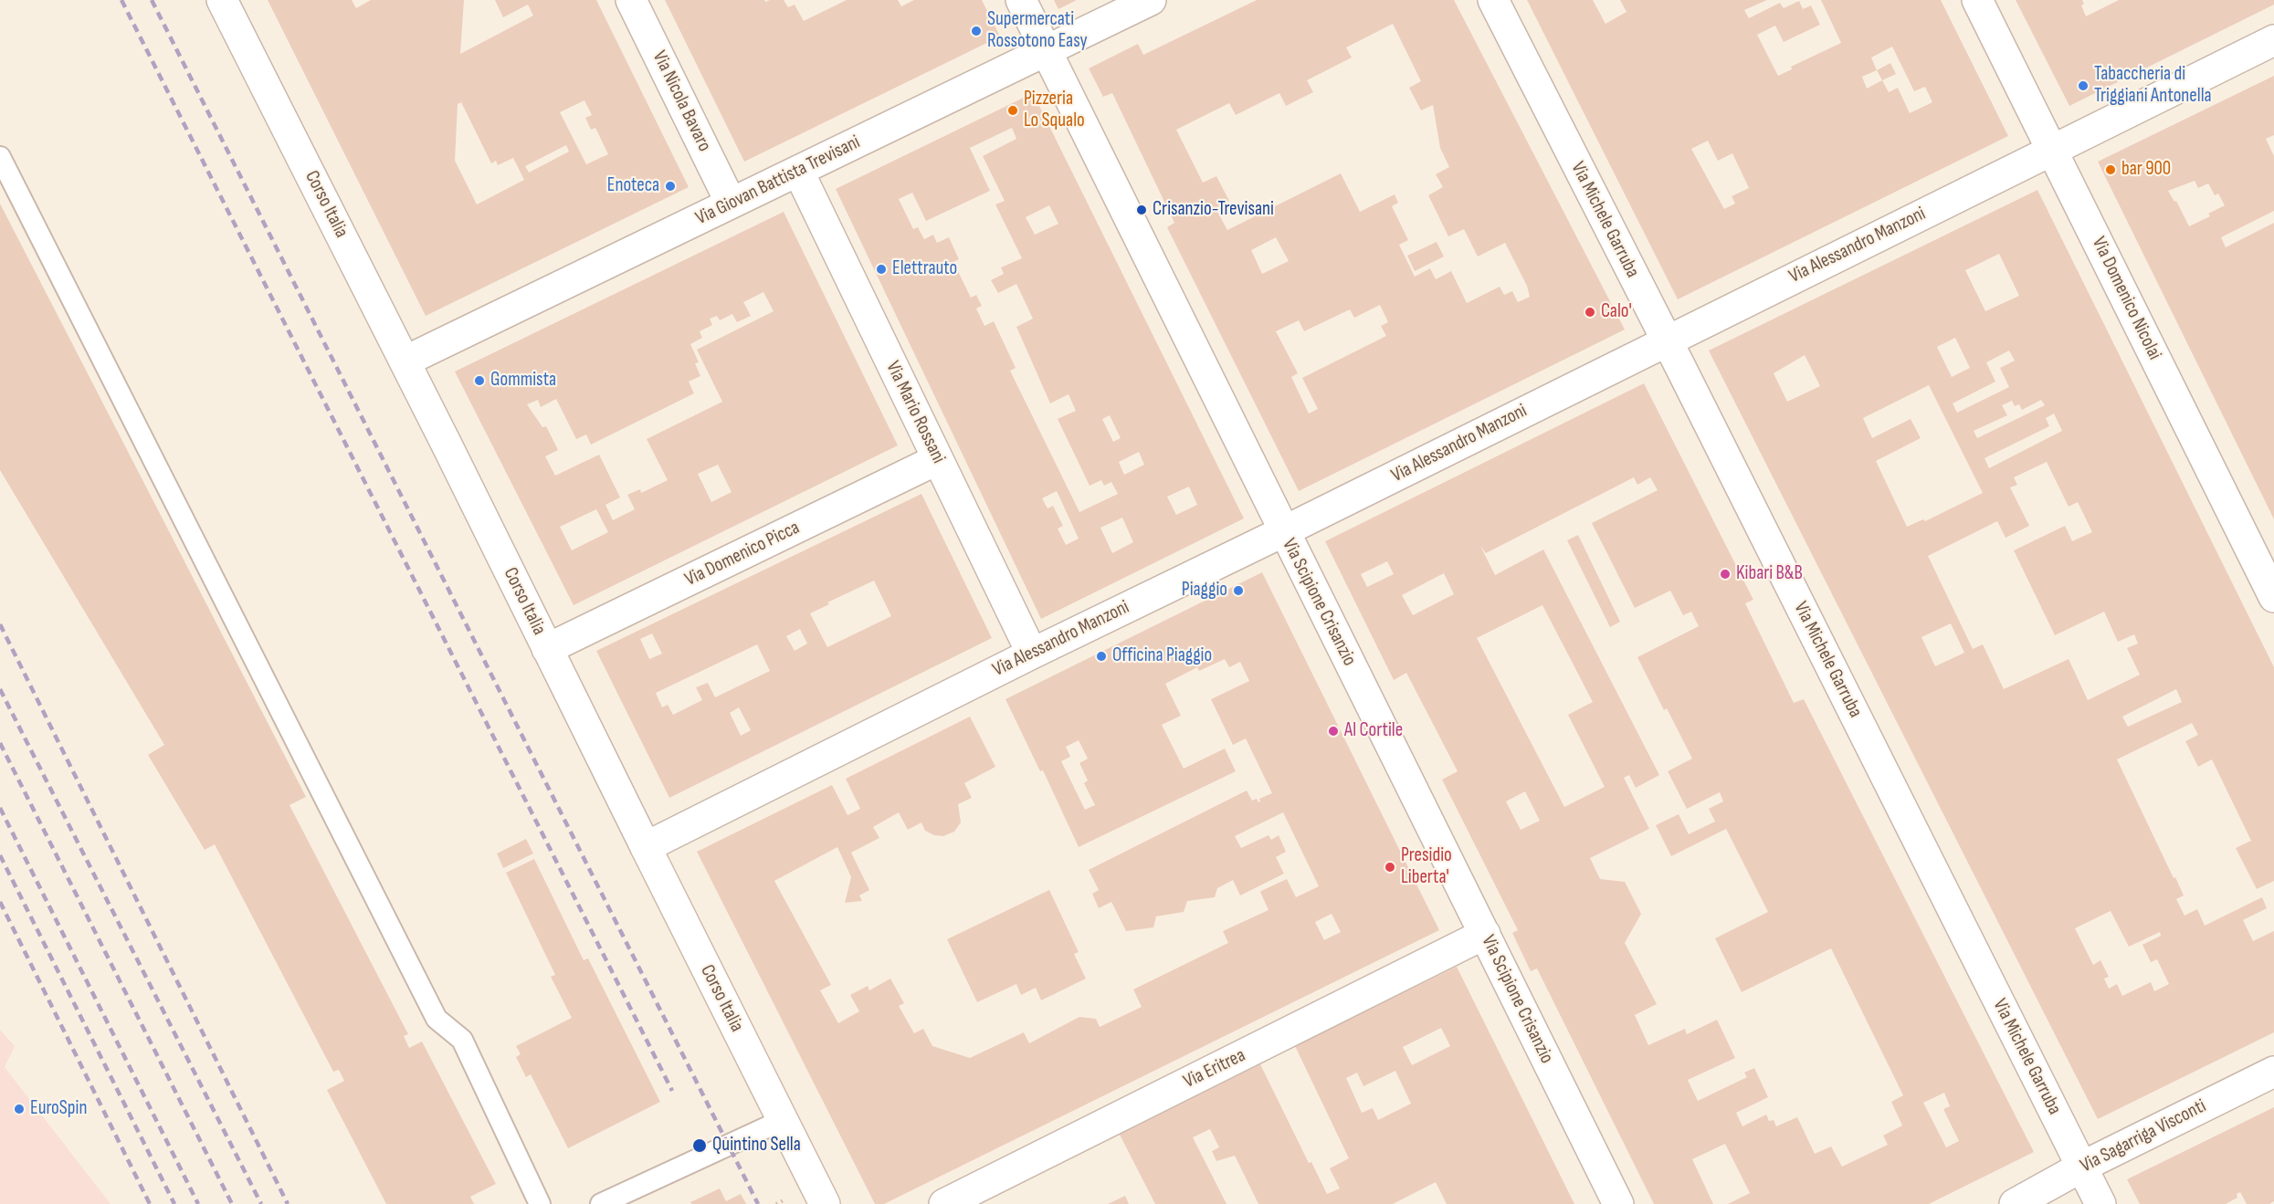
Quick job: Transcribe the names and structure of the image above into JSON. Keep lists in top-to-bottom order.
{
  "streets": {
    "street": [
      "Via Nicola Bavaro",
      "Via Giovan Battista Trevisani",
      "Corso Italia",
      "Via Michele Garruba",
      "Via Alessandro Manzoni",
      "Via Domenico Nicolai",
      "Via Mario Rossani",
      "Via Domenico Picca",
      "Via Scipione Crisanzio",
      "Via Eritrea",
      "Via Sagarriga Visconti"
    ]
  },
  "crossings": [
    ["Via Nicola Bavaro", "Via Giovan Battista Trevisani"],
    ["Via Giovan Battista Trevisani", "Corso Italia"],
    ["Via Giovan Battista Trevisani", "Via Mario Rossani"],
    ["Via Giovan Battista Trevisani", "Via Scipione Crisanzio"],
    ["Corso Italia", "Via Alessandro Manzoni"],
    ["Corso Italia", "Via Domenico Picca"],
    ["Via Michele Garruba", "Via Alessandro Manzoni"],
    ["Via Michele Garruba", "Via Sagarriga Visconti"],
    ["Via Alessandro Manzoni", "Via Domenico Nicolai"],
    ["Via Alessandro Manzoni", "Via Mario Rossani"],
    ["Via Alessandro Manzoni", "Via Scipione Crisanzio"],
    ["Via Mario Rossani", "Via Domenico Picca"],
    ["Via Scipione Crisanzio", "Via Eritrea"]
  ],
  "places": [
    "Supermercati Rossotono Easy",
    "Tabaccheria di Triggiani Antonella",
    "Pizzeria Lo Squalo",
    "bar 900",
    "Enoteca",
    "Crisanzio-Trevisani",
    "Elettrauto",
    "Calo'",
    "Gommista",
    "Kibari B&B",
    "Piaggio",
    "Officina Piaggio",
    "Al Cortile",
    "Presidio Liberta'",
    "EuroSpin",
    "Quintino Sella"
  ]
}
